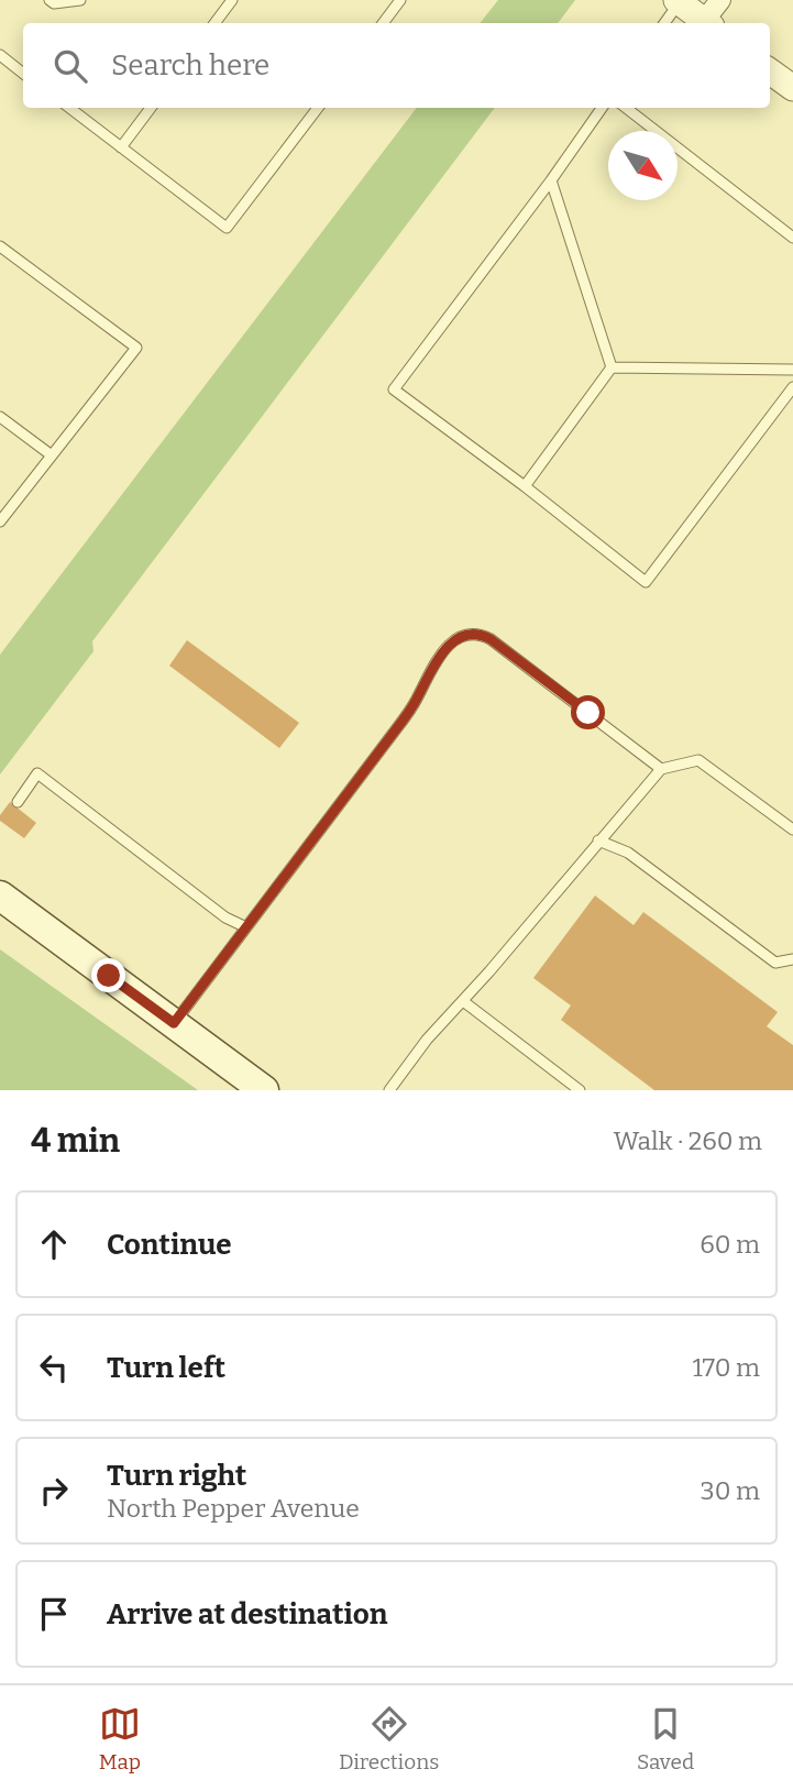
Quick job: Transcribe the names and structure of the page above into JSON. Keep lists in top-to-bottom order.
{
  "north": "bottom right",
  "page": {
    "search": "Search here",
    "heading": ["4 min", "Walk · 260 m"],
    "list": [
      ["Continue", "60 m"],
      ["Turn left", "170 m"],
      ["Turn right", "North Pepper Avenue", "30 m"],
      "Arrive at destination"
    ],
    "nav": ["Map", "Directions", "Saved"]
  }
}
